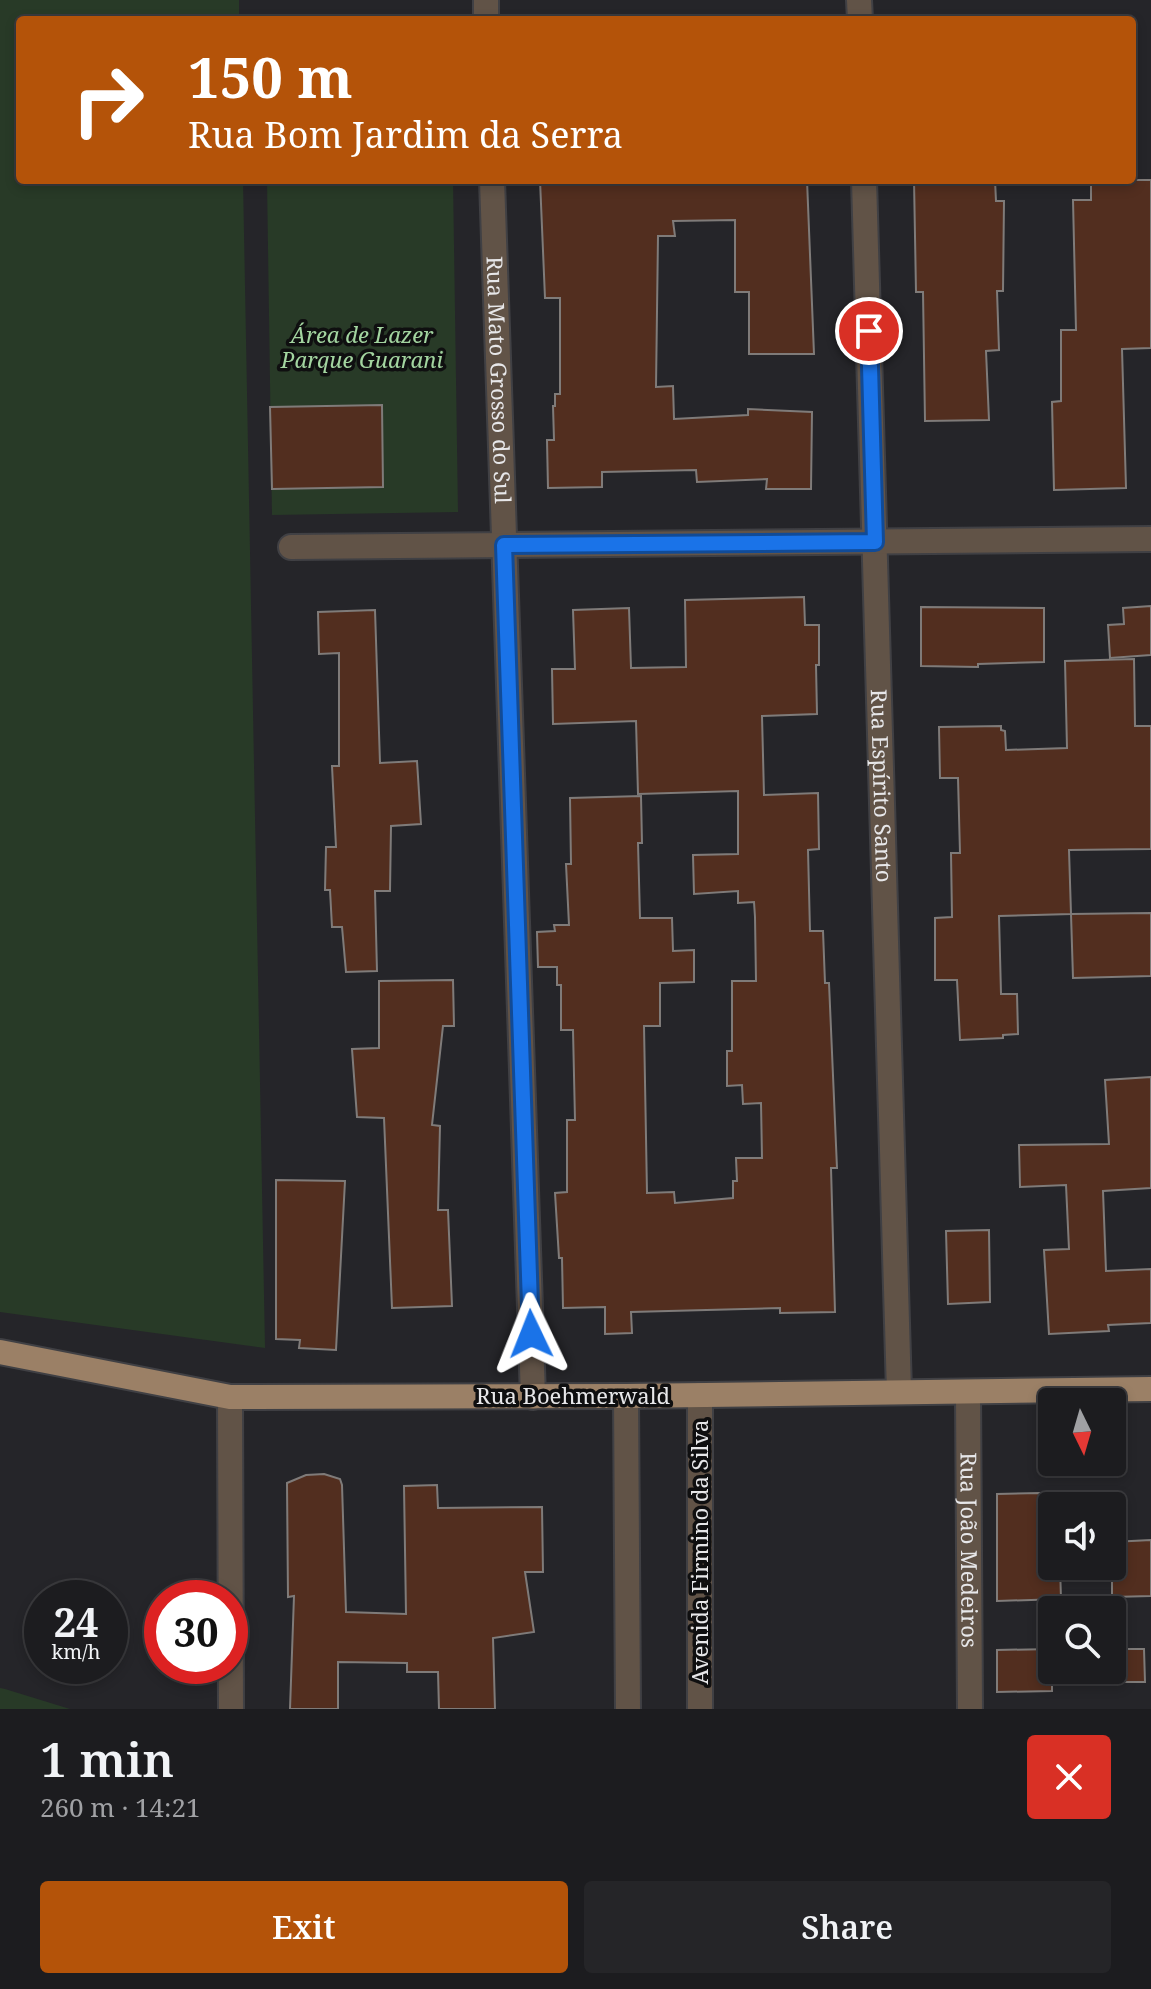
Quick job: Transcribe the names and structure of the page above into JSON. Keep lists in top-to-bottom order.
{
  "streets": {
    "main road": ["Rua Boehmerwald"],
    "street": [
      "Rua Mato Grosso do Sul",
      "Rua Espírito Santo",
      "Rua João Medeiros",
      "Avenida Firmino da Silva"
    ]
  },
  "crossings": [
    ["Rua Mato Grosso do Sul", "Rua Boehmerwald"],
    ["Rua Espírito Santo", "Rua Boehmerwald"],
    ["Rua Boehmerwald", "Rua João Medeiros"],
    ["Rua Boehmerwald", "Avenida Firmino da Silva"]
  ],
  "parks": ["Área de Lazer Parque Guarani"],
  "north": "bottom",
  "page": {
    "turn": ["150 m", "Rua Bom Jardim da Serra"],
    "speed": "24 km/h",
    "limit": "30",
    "heading": ["1 min", "260 m · 14:21"],
    "buttons": ["Exit", "Share"]
  }
}
